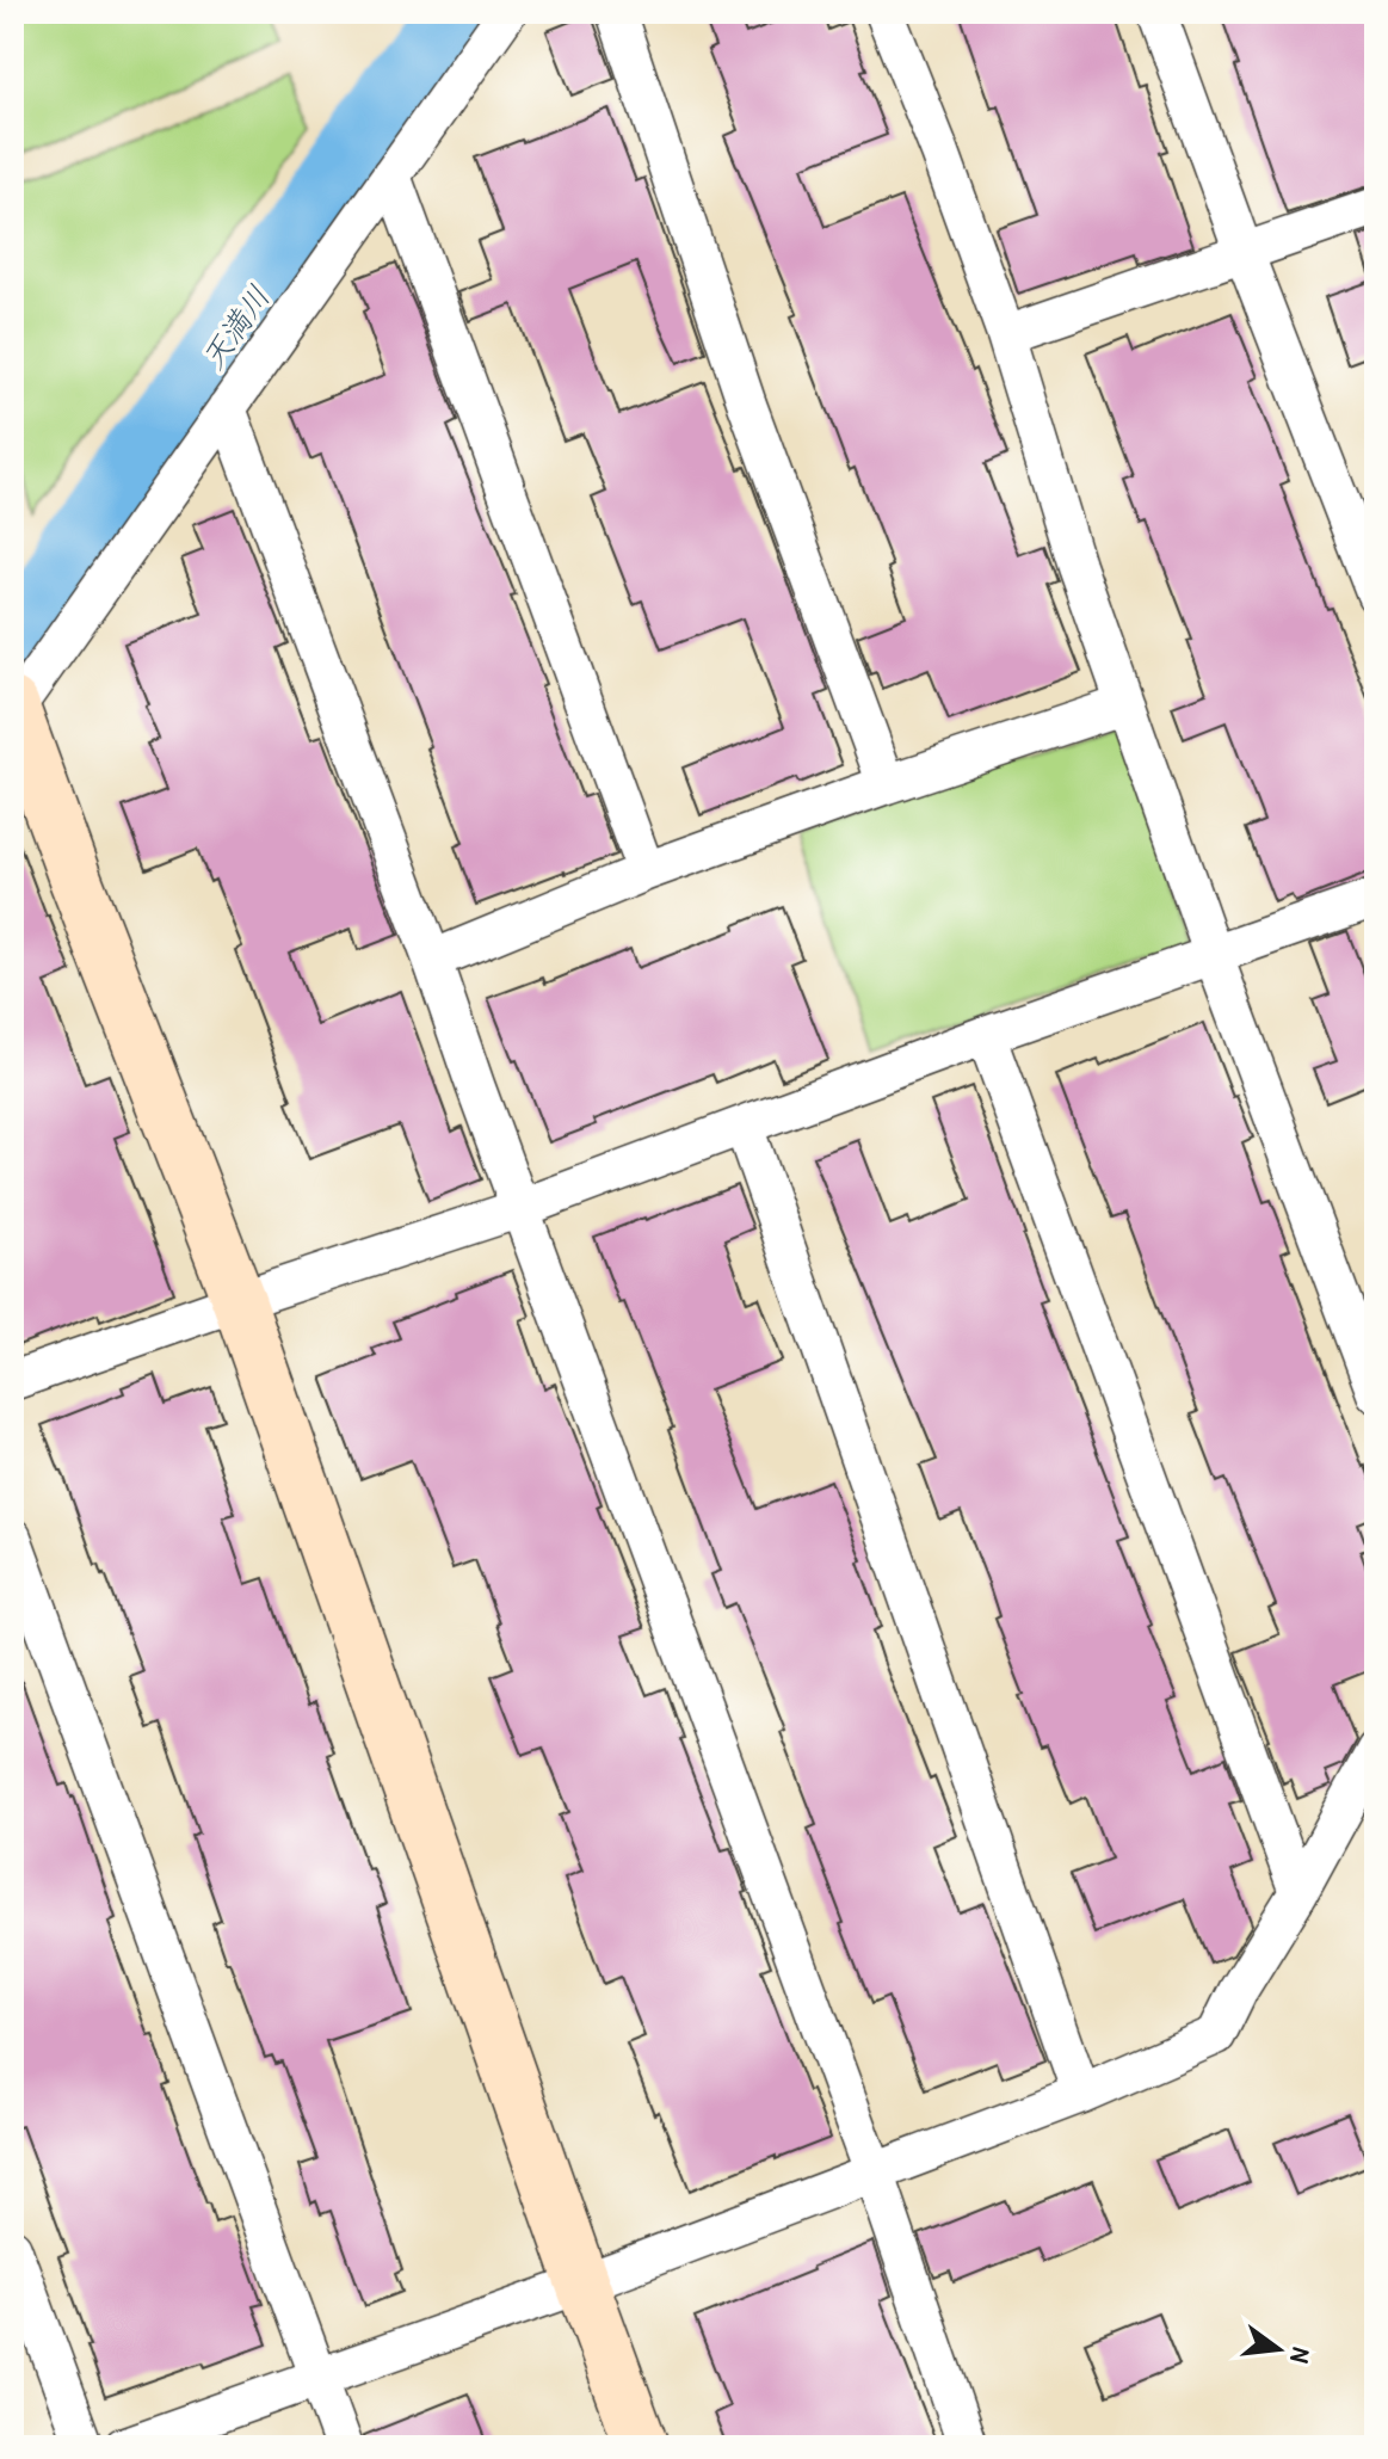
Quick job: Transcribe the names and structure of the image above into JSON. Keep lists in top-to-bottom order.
{
  "water": ["天満川"],
  "north": "right"
}
